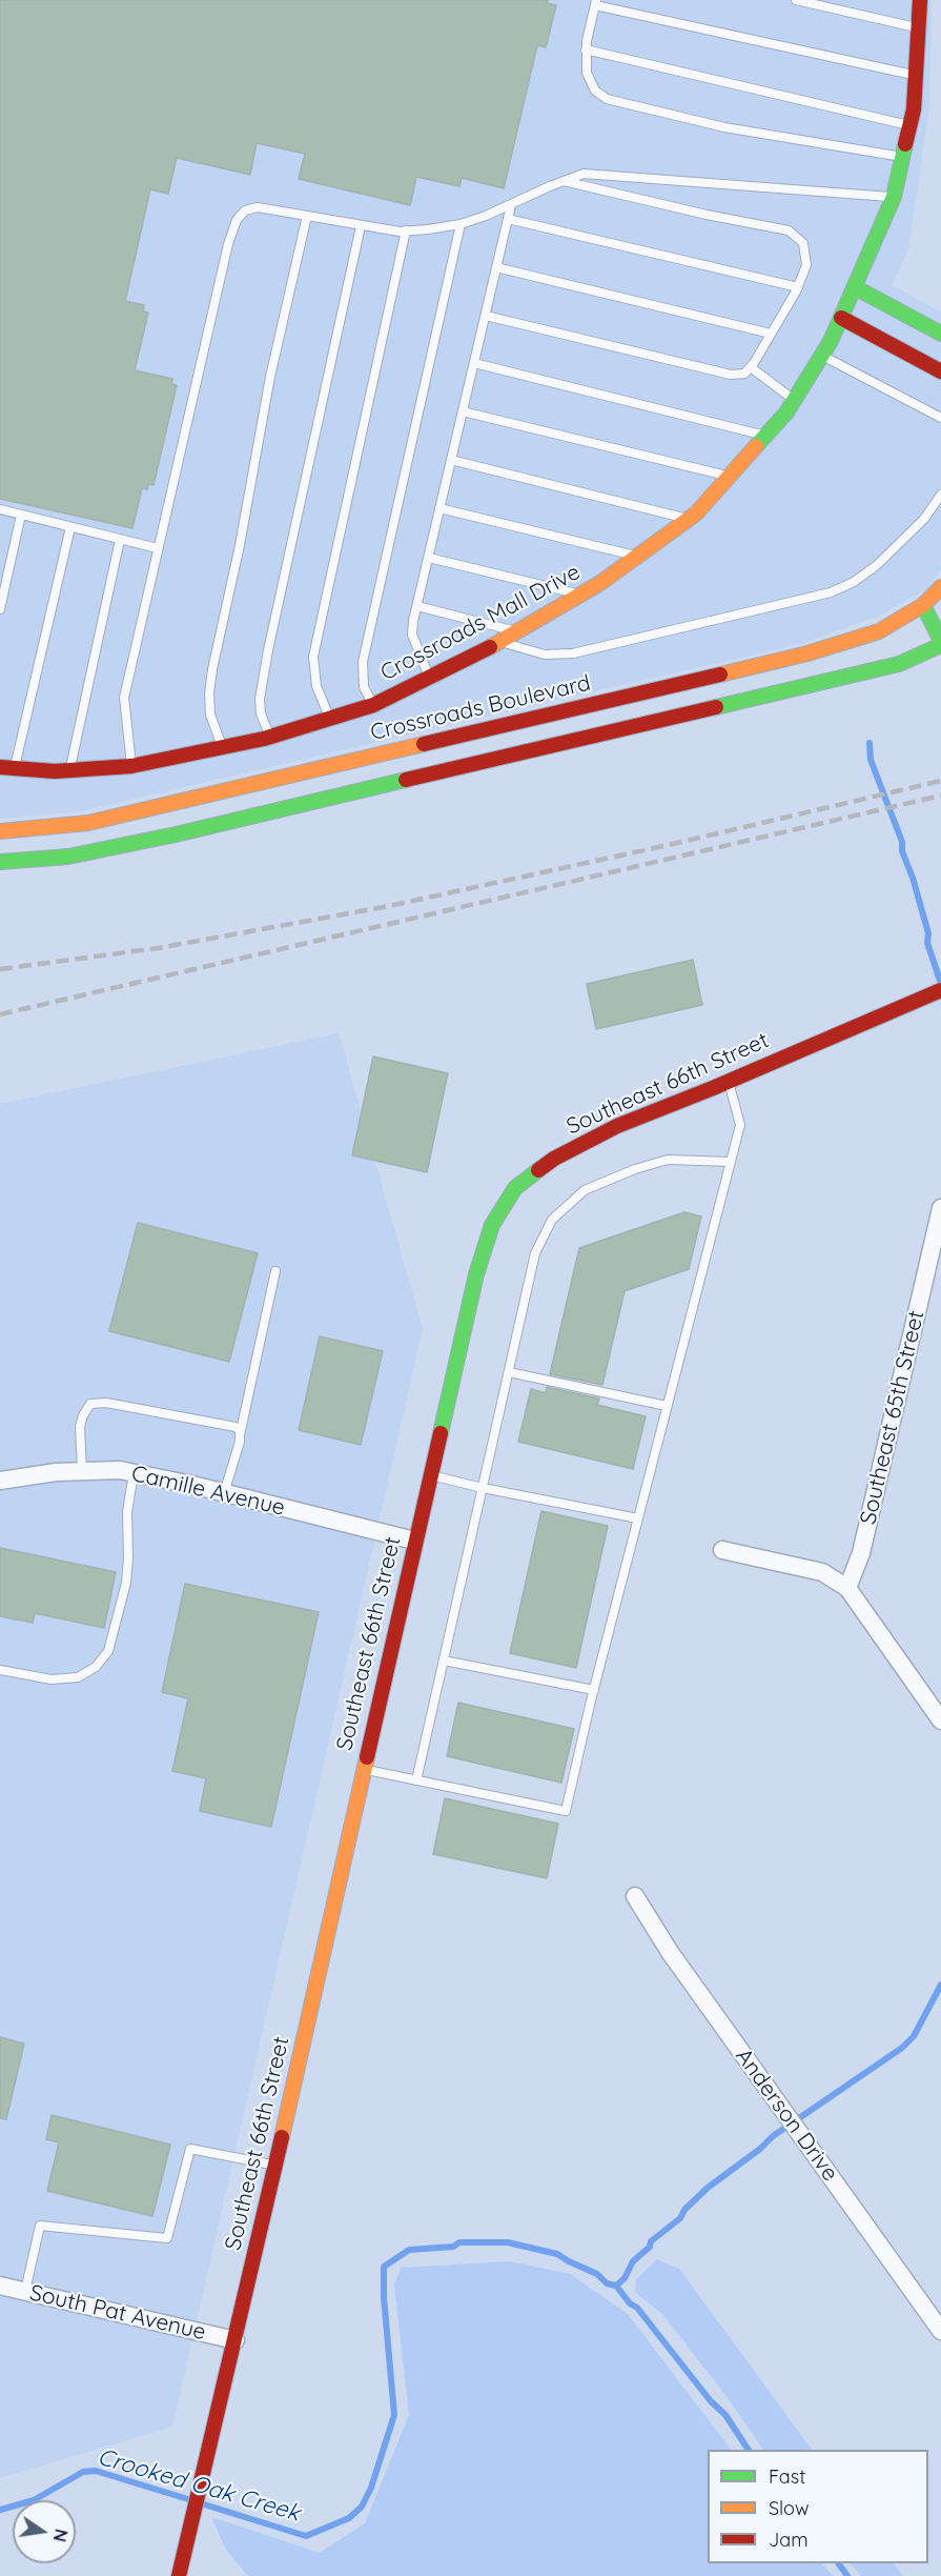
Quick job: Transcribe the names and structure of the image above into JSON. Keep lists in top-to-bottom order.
{
  "streets": {
    "street": [
      "Crossroads Mall Drive",
      "Crossroads Boulevard",
      "Southeast 66th Street",
      "Southeast 65th Street",
      "Camille Avenue",
      "Anderson Drive",
      "South Pat Avenue"
    ]
  },
  "crossings": [
    ["Southeast 66th Street", "Camille Avenue"],
    ["Southeast 66th Street", "South Pat Avenue"]
  ],
  "water": ["Crooked Oak Creek"],
  "legend": ["Fast", "Slow", "Jam"],
  "north": "right"
}
